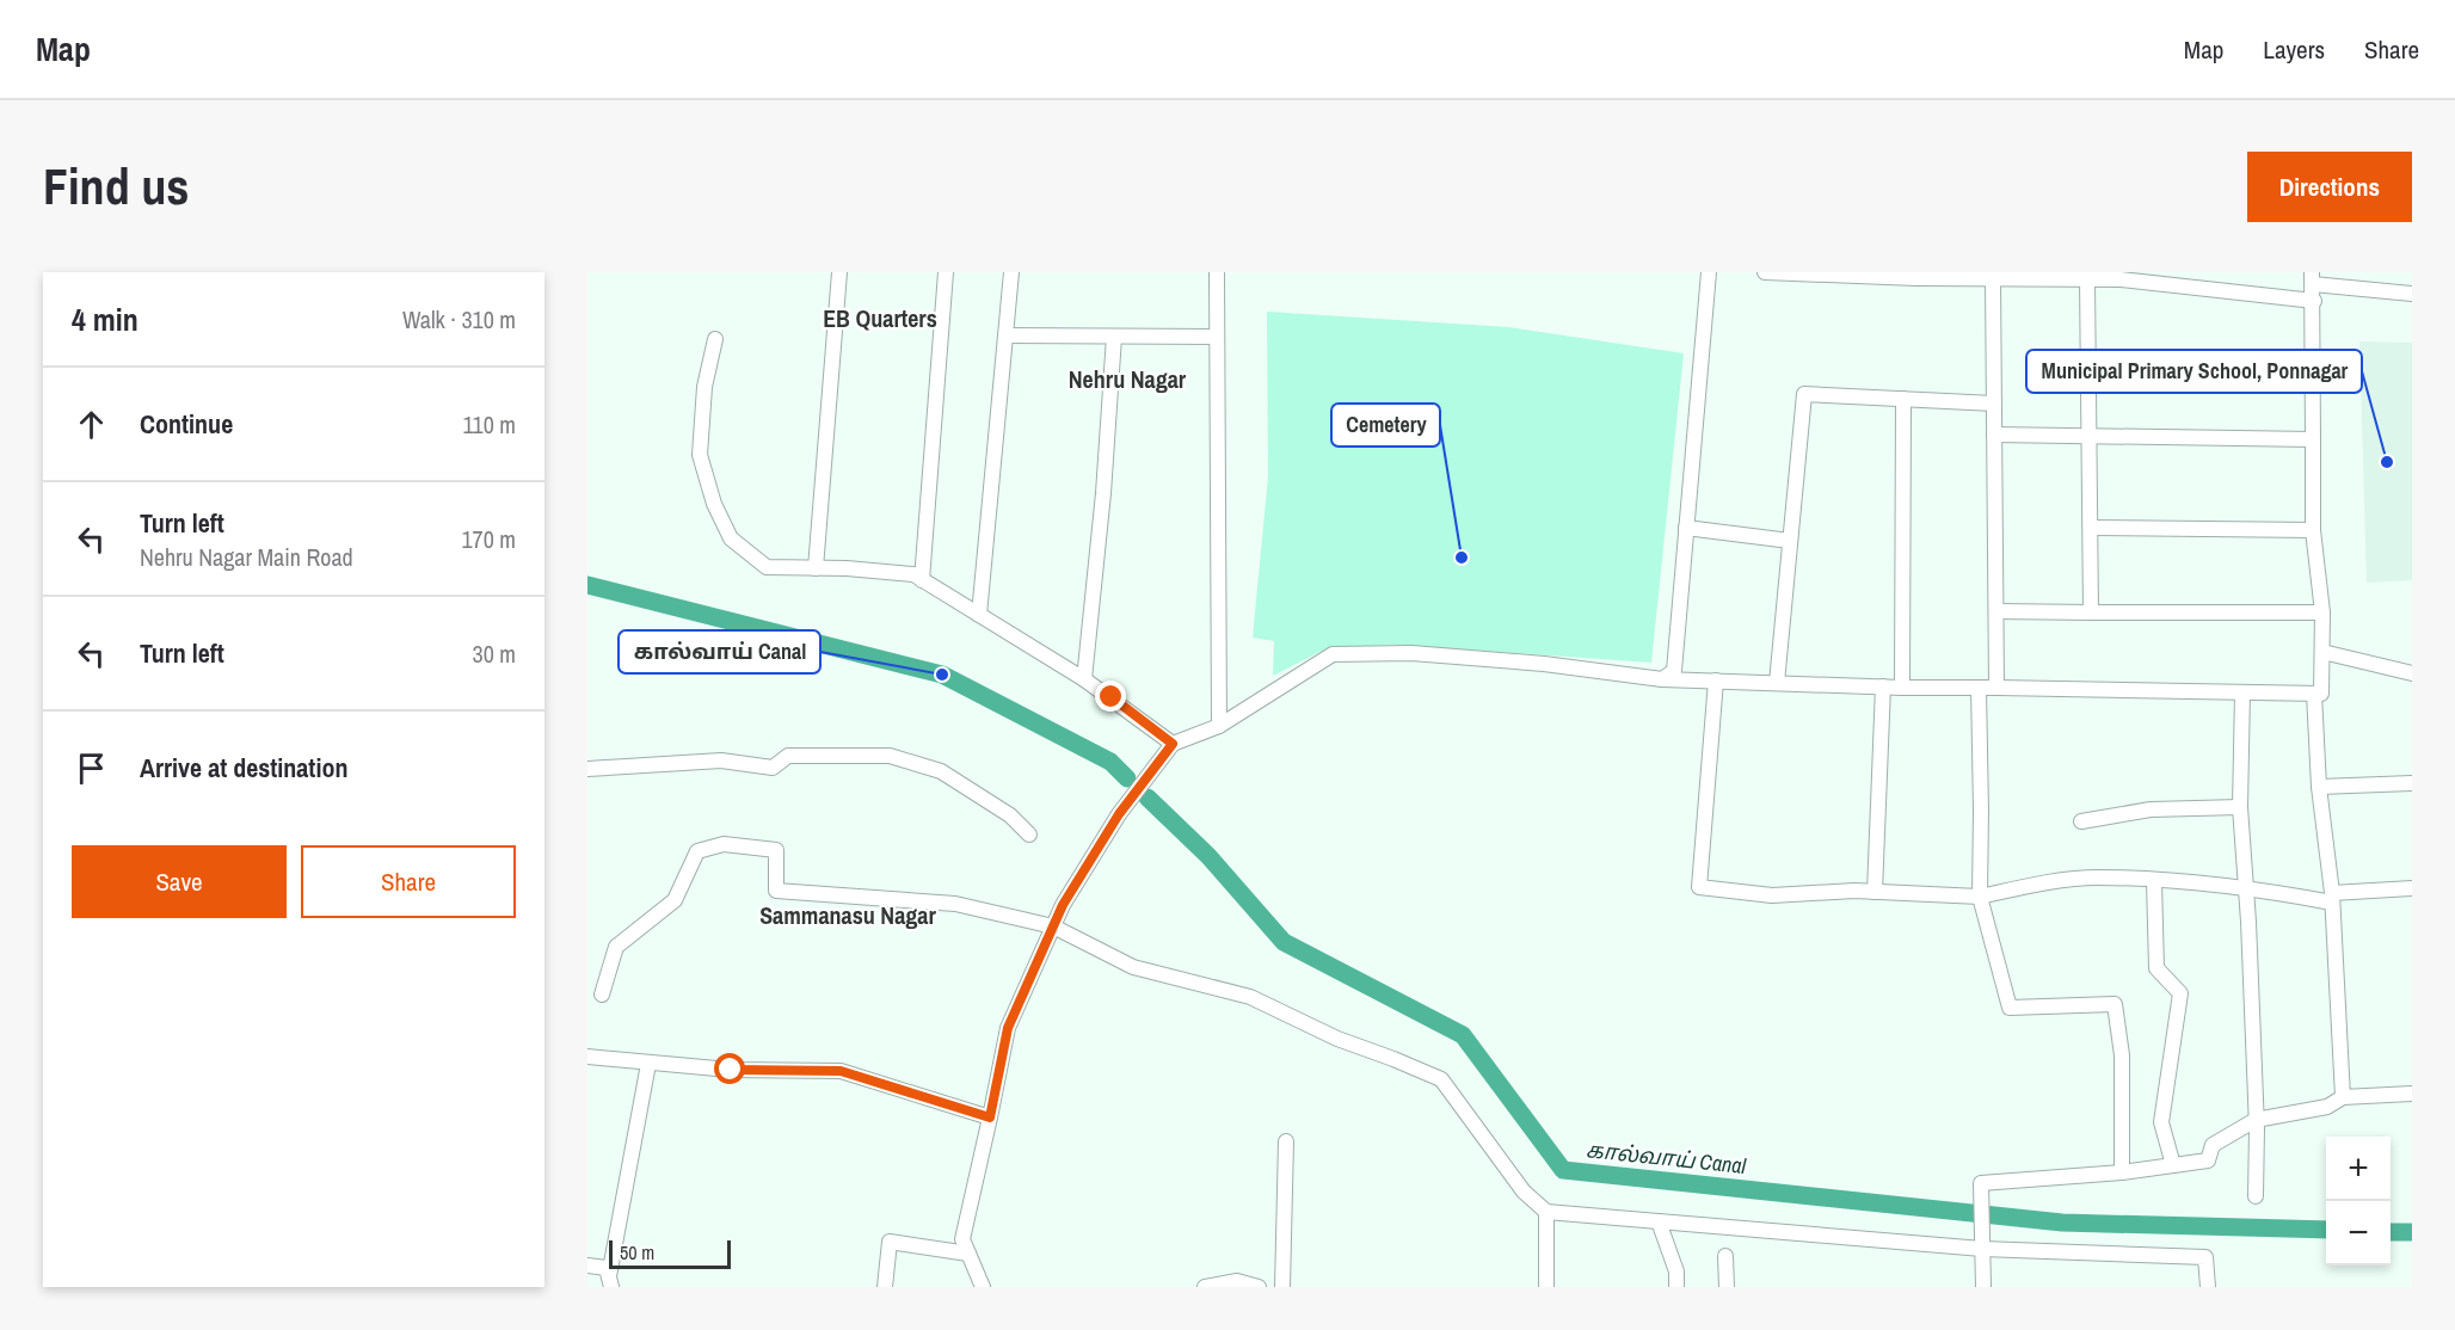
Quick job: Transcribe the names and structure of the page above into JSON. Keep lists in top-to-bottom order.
{
  "districts": ["EB Quarters", "Nehru Nagar", "Sammanasu Nagar"],
  "water": ["கால்வாய் Canal"],
  "places": ["Municipal Primary School, Ponnagar", "Cemetery", "கால்வாய் Canal"],
  "scale_bar": "50 m",
  "page": {
    "header": "Map",
    "nav": ["Map", "Layers", "Share"],
    "buttons": [
      "Directions",
      ["Save", "Share"]
    ],
    "title": "Find us",
    "heading": ["4 min", "Walk · 310 m"],
    "list": [
      ["Continue", "110 m"],
      ["Turn left", "Nehru Nagar Main Road", "170 m"],
      ["Turn left", "30 m"],
      "Arrive at destination"
    ],
    "map_buttons": ["+", "−"],
    "scale": "50 m"
  }
}
